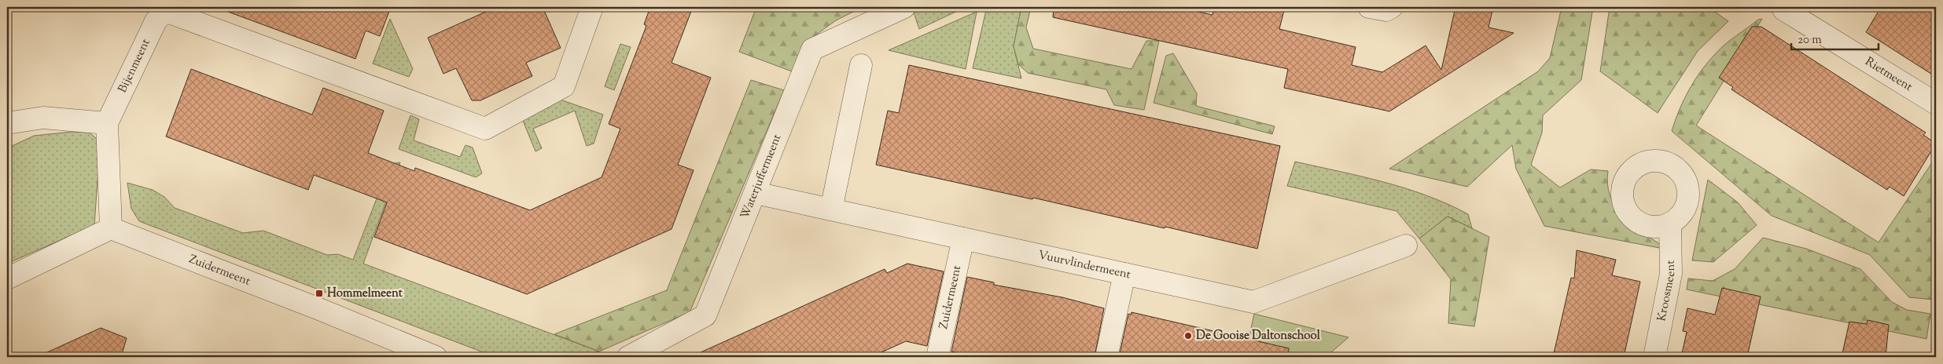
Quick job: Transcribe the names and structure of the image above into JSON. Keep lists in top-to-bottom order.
{
  "streets": {
    "street": [
      "Bijenmeent",
      "Rietmeent",
      "Waterjuffermeent",
      "Vuurvlindermeent",
      "Zuidermeent",
      "Kroosmeent"
    ]
  },
  "crossings": [
    ["Bijenmeent", "Zuidermeent"],
    ["Waterjuffermeent", "Vuurvlindermeent"],
    ["Vuurvlindermeent", "Zuidermeent"]
  ],
  "places": {
    "transit": ["Hommelmeent"],
    "other": ["De Gooise Daltonschool"]
  },
  "scale_bar": "20 m"
}
